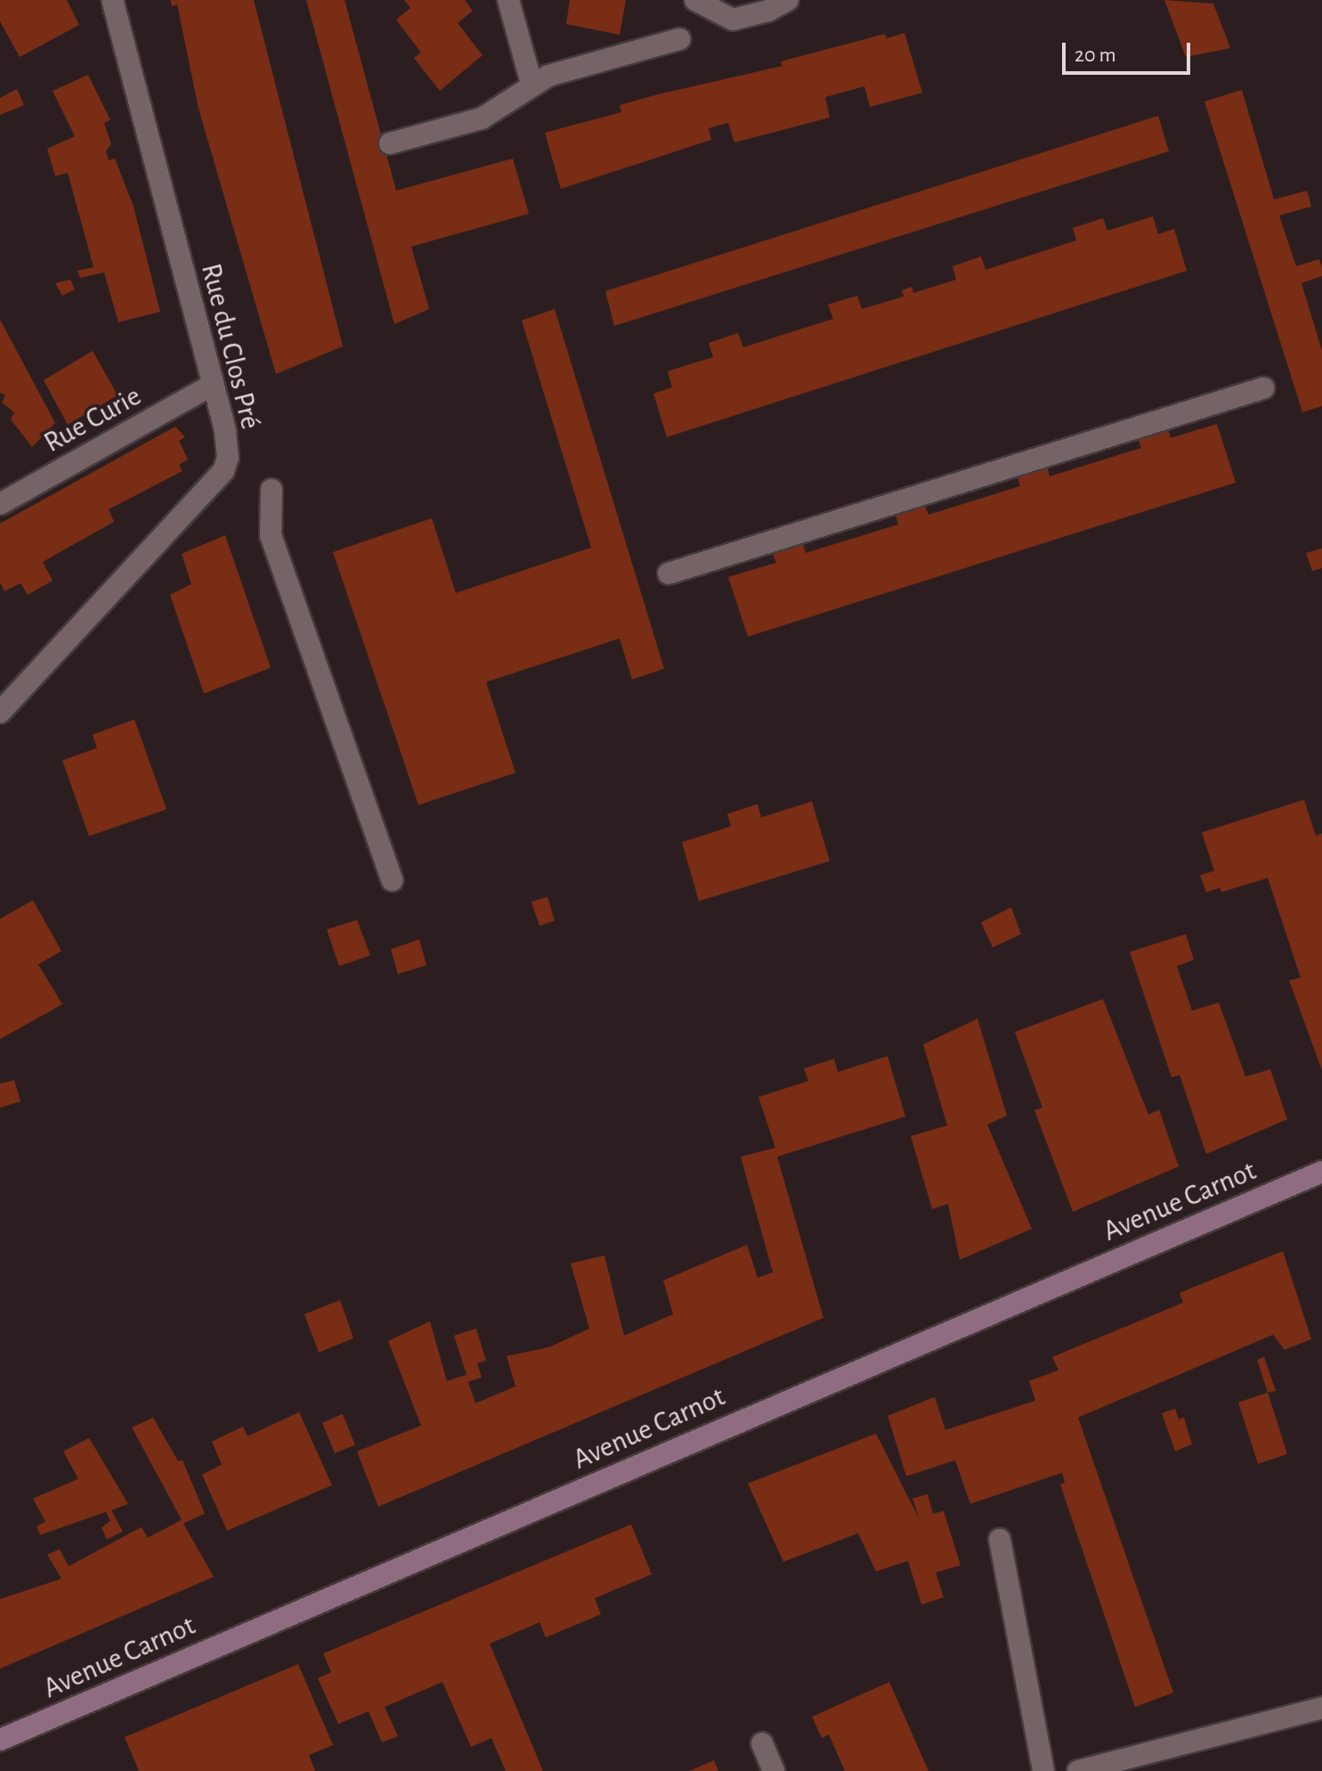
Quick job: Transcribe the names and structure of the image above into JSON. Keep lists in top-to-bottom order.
{
  "streets": {
    "street": ["Rue du Clos Pré", "Rue Curie", "Avenue Carnot"]
  },
  "crossings": [
    ["Rue du Clos Pré", "Rue Curie"]
  ],
  "scale_bar": "20 m"
}
